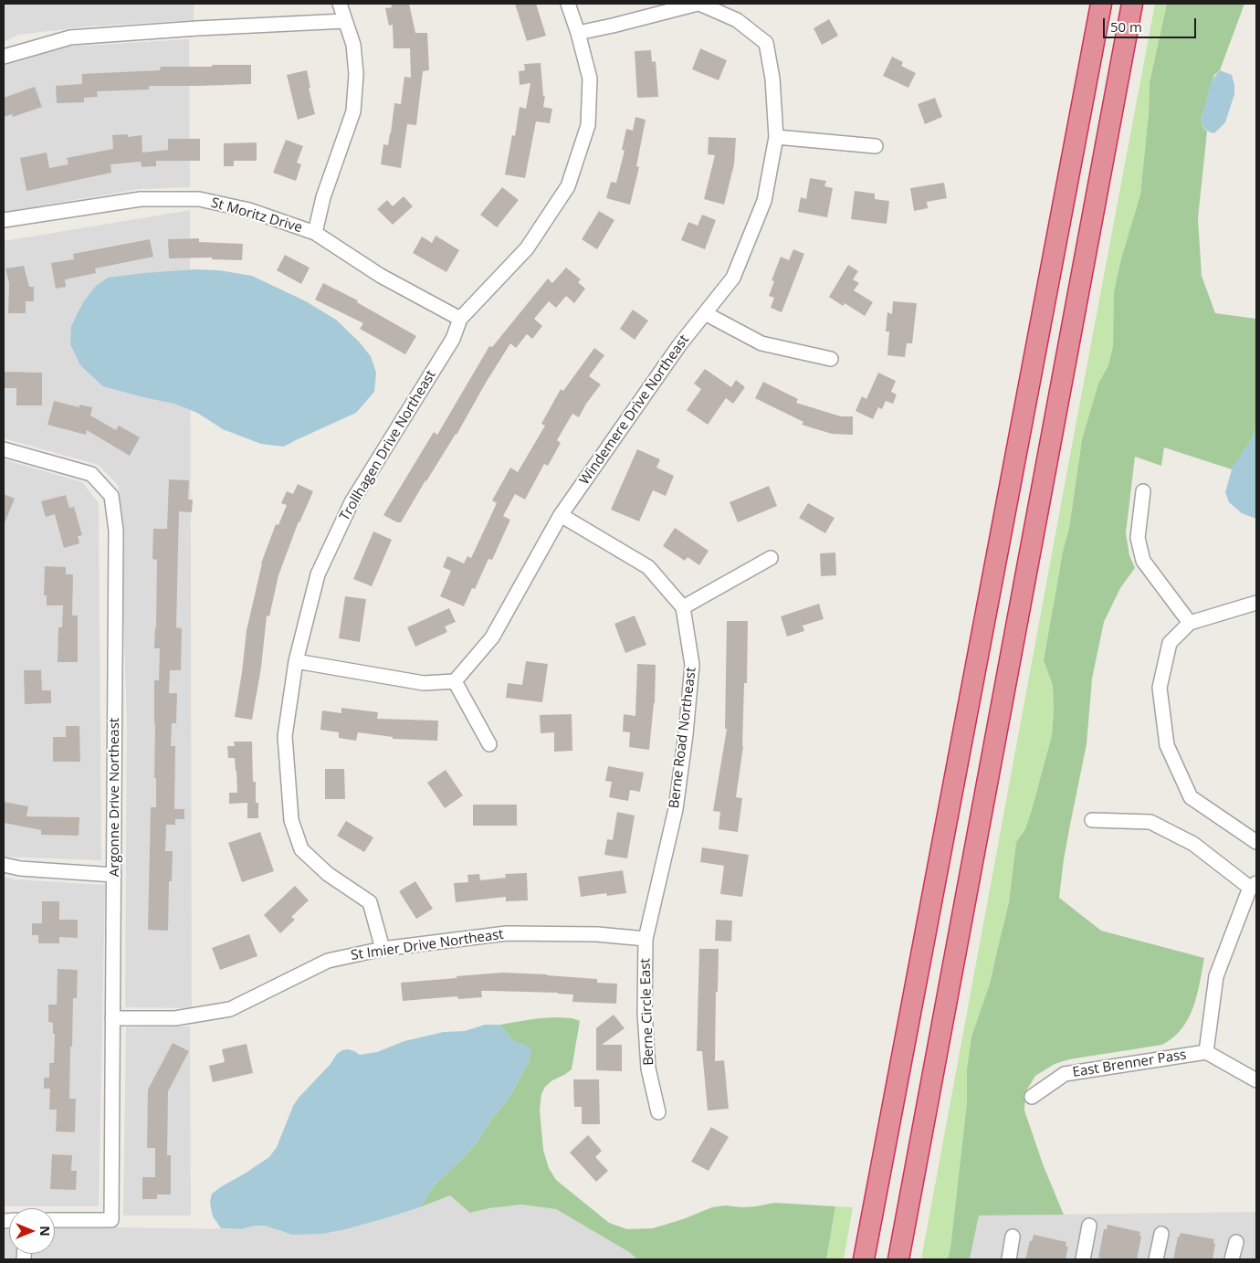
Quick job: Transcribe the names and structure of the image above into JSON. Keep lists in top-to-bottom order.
{
  "streets": {
    "street": [
      "St Moritz Drive",
      "Windemere Drive Northeast",
      "Trollhagen Drive Northeast",
      "Berne Road Northeast",
      "Argonne Drive Northeast",
      "St Imier Drive Northeast",
      "Berne Circle East",
      "East Brenner Pass"
    ]
  },
  "crossings": [
    ["St Moritz Drive", "Trollhagen Drive Northeast"],
    ["Windemere Drive Northeast", "Trollhagen Drive Northeast"],
    ["Trollhagen Drive Northeast", "St Imier Drive Northeast"],
    ["Berne Road Northeast", "St Imier Drive Northeast"],
    ["Berne Road Northeast", "Berne Circle East"],
    ["Argonne Drive Northeast", "St Imier Drive Northeast"],
    ["St Imier Drive Northeast", "Berne Circle East"]
  ],
  "scale_bar": "50 m",
  "north": "right"
}
